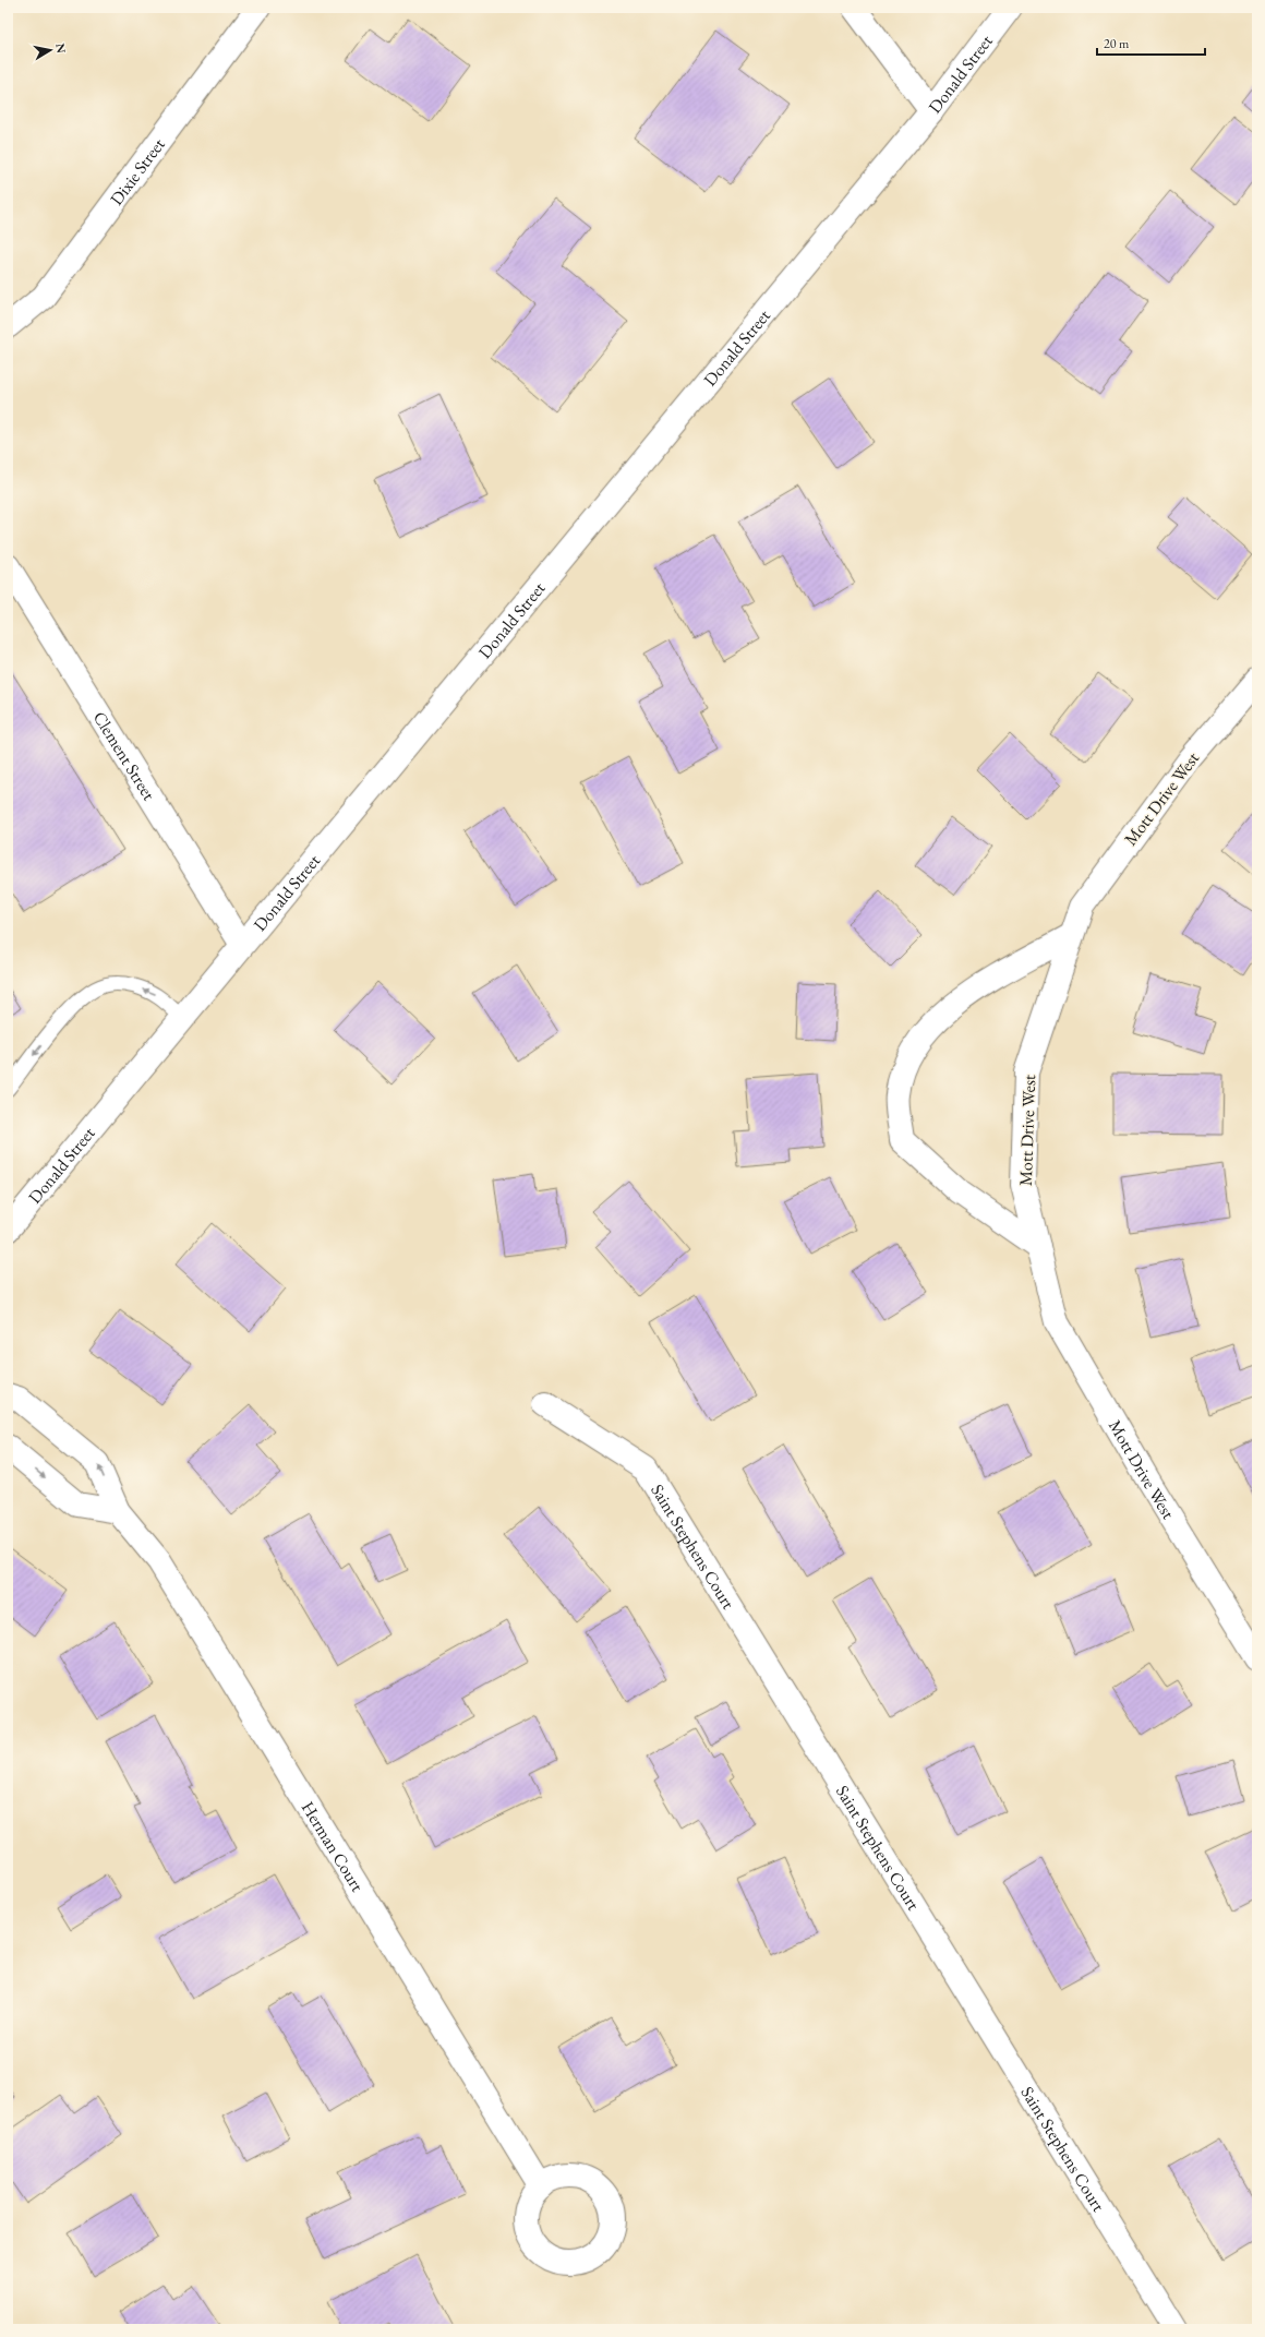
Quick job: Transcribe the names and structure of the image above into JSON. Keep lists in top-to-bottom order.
{
  "streets": {
    "street": [
      "Donald Street",
      "Dixie Street",
      "Clement Street",
      "Mott Drive West",
      "Saint Stephens Court",
      "Herman Court"
    ]
  },
  "crossings": [
    ["Donald Street", "Clement Street"]
  ],
  "scale_bar": "20 m",
  "north": "right"
}
